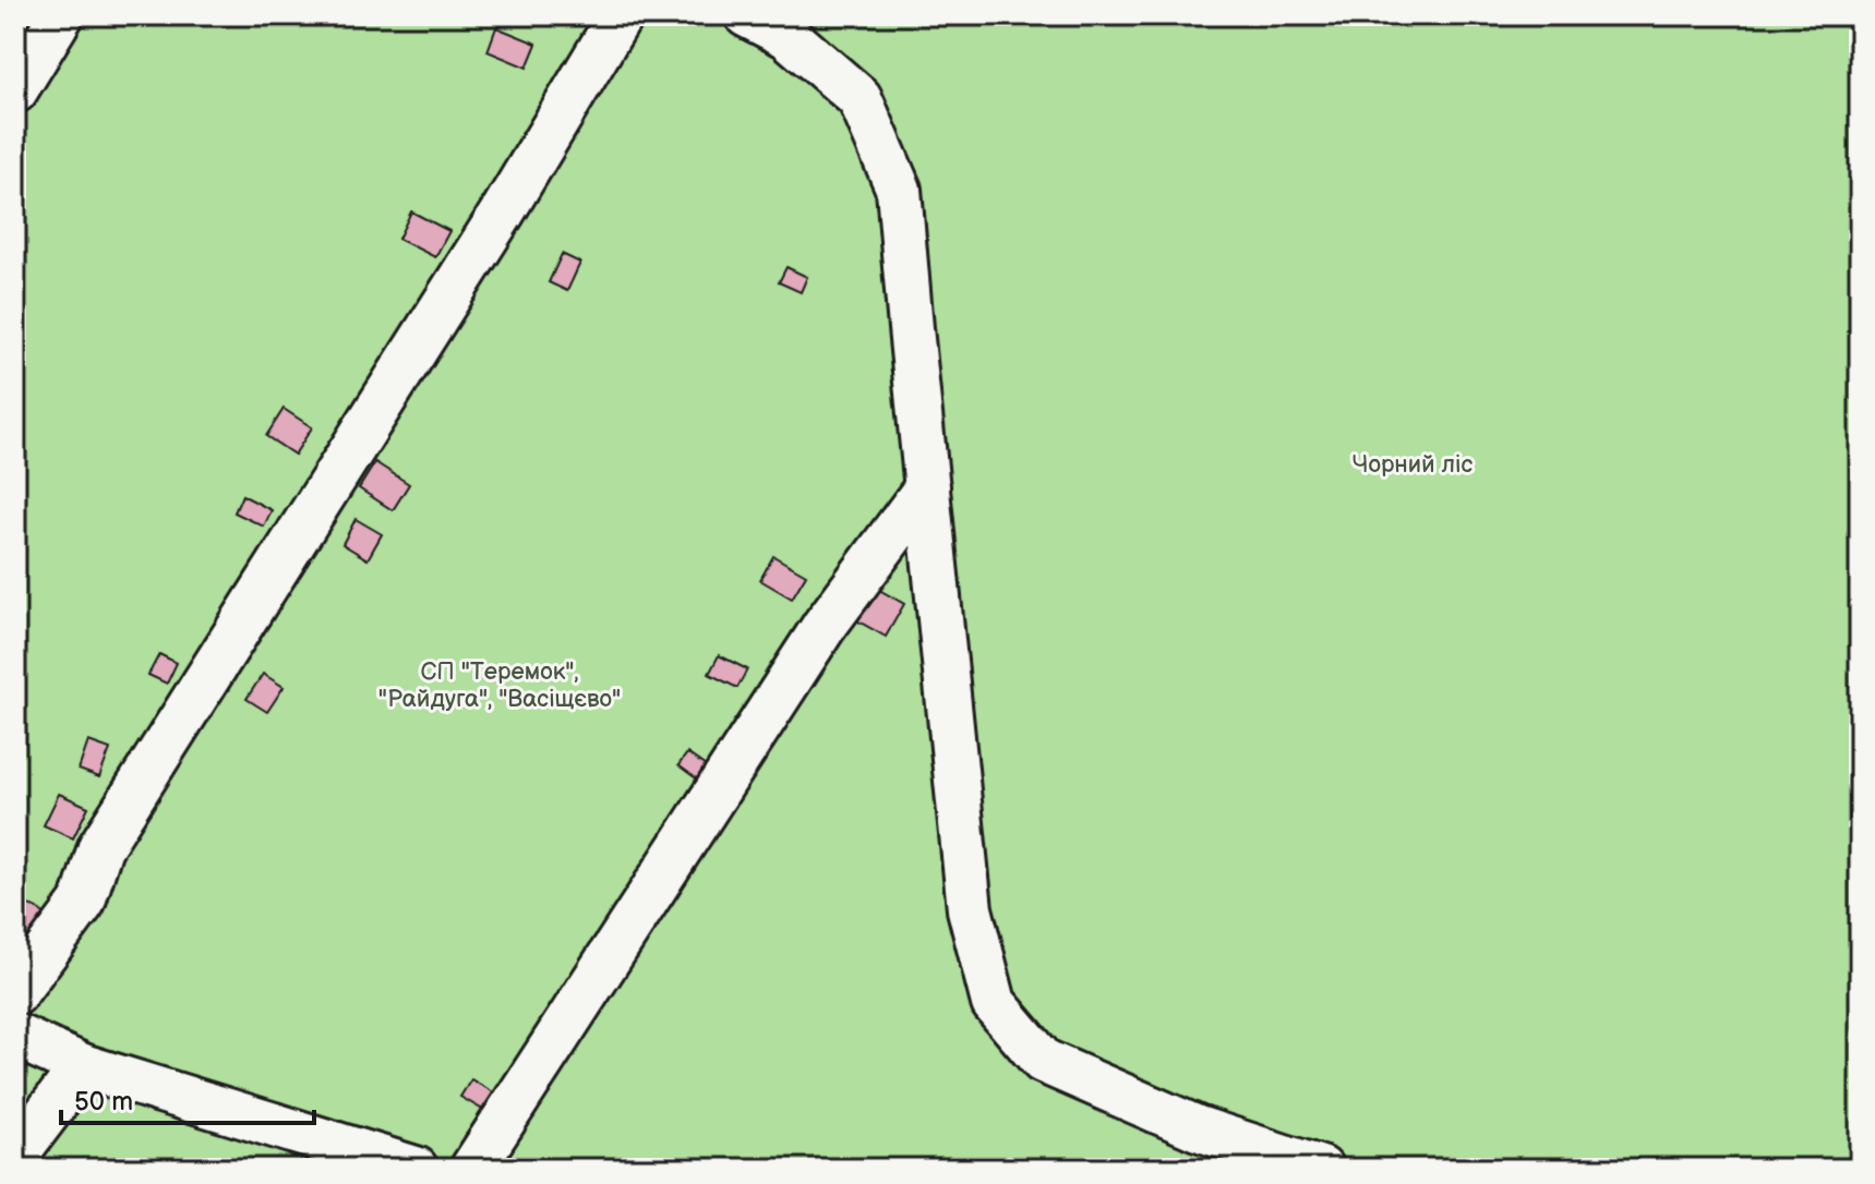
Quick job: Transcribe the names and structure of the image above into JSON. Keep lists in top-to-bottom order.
{
  "parks": ["Чорний ліс", "СП \"Теремок\", \"Райдуга\", \"Васіщєво\""],
  "scale_bar": "50 m"
}
